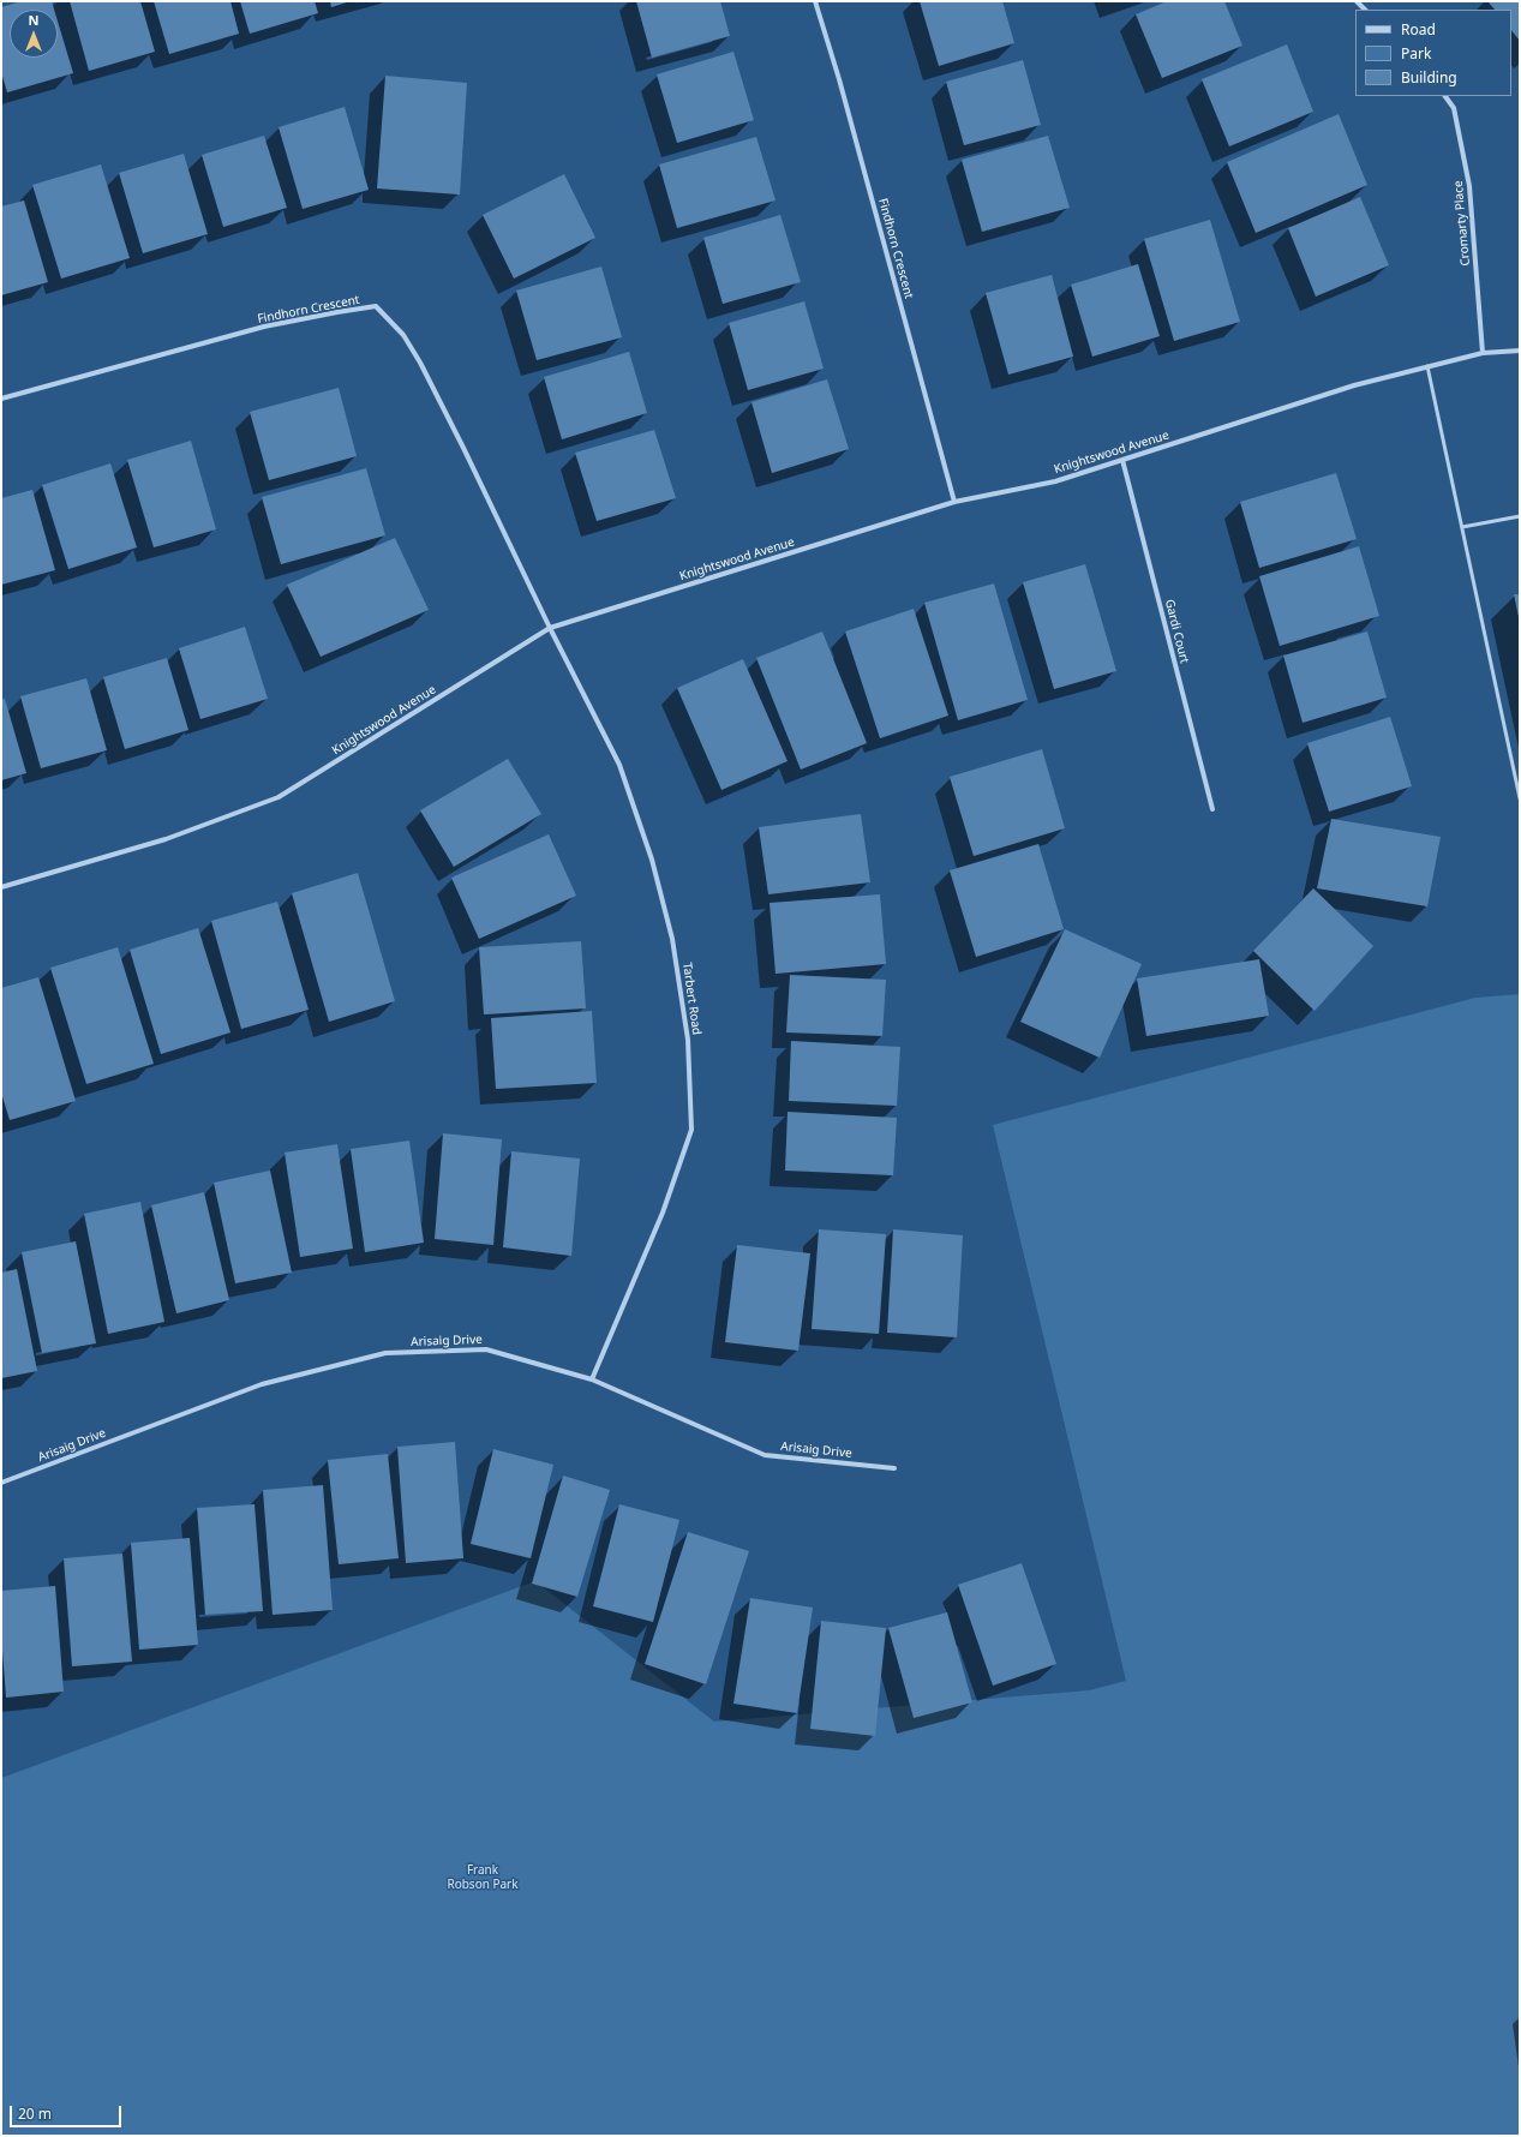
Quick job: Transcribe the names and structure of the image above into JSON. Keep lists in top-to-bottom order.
{
  "streets": {
    "street": [
      "Cromarty Place",
      "Findhorn Crescent",
      "Knightswood Avenue",
      "Gardi Court",
      "Tarbert Road",
      "Arisaig Drive"
    ]
  },
  "crossings": [
    ["Cromarty Place", "Knightswood Avenue"],
    ["Findhorn Crescent", "Knightswood Avenue"],
    ["Findhorn Crescent", "Tarbert Road"],
    ["Knightswood Avenue", "Gardi Court"],
    ["Knightswood Avenue", "Tarbert Road"],
    ["Tarbert Road", "Arisaig Drive"]
  ],
  "parks": ["Frank Robson Park"],
  "legend": ["Road", "Park", "Building"],
  "scale_bar": "20 m",
  "north": "top"
}
